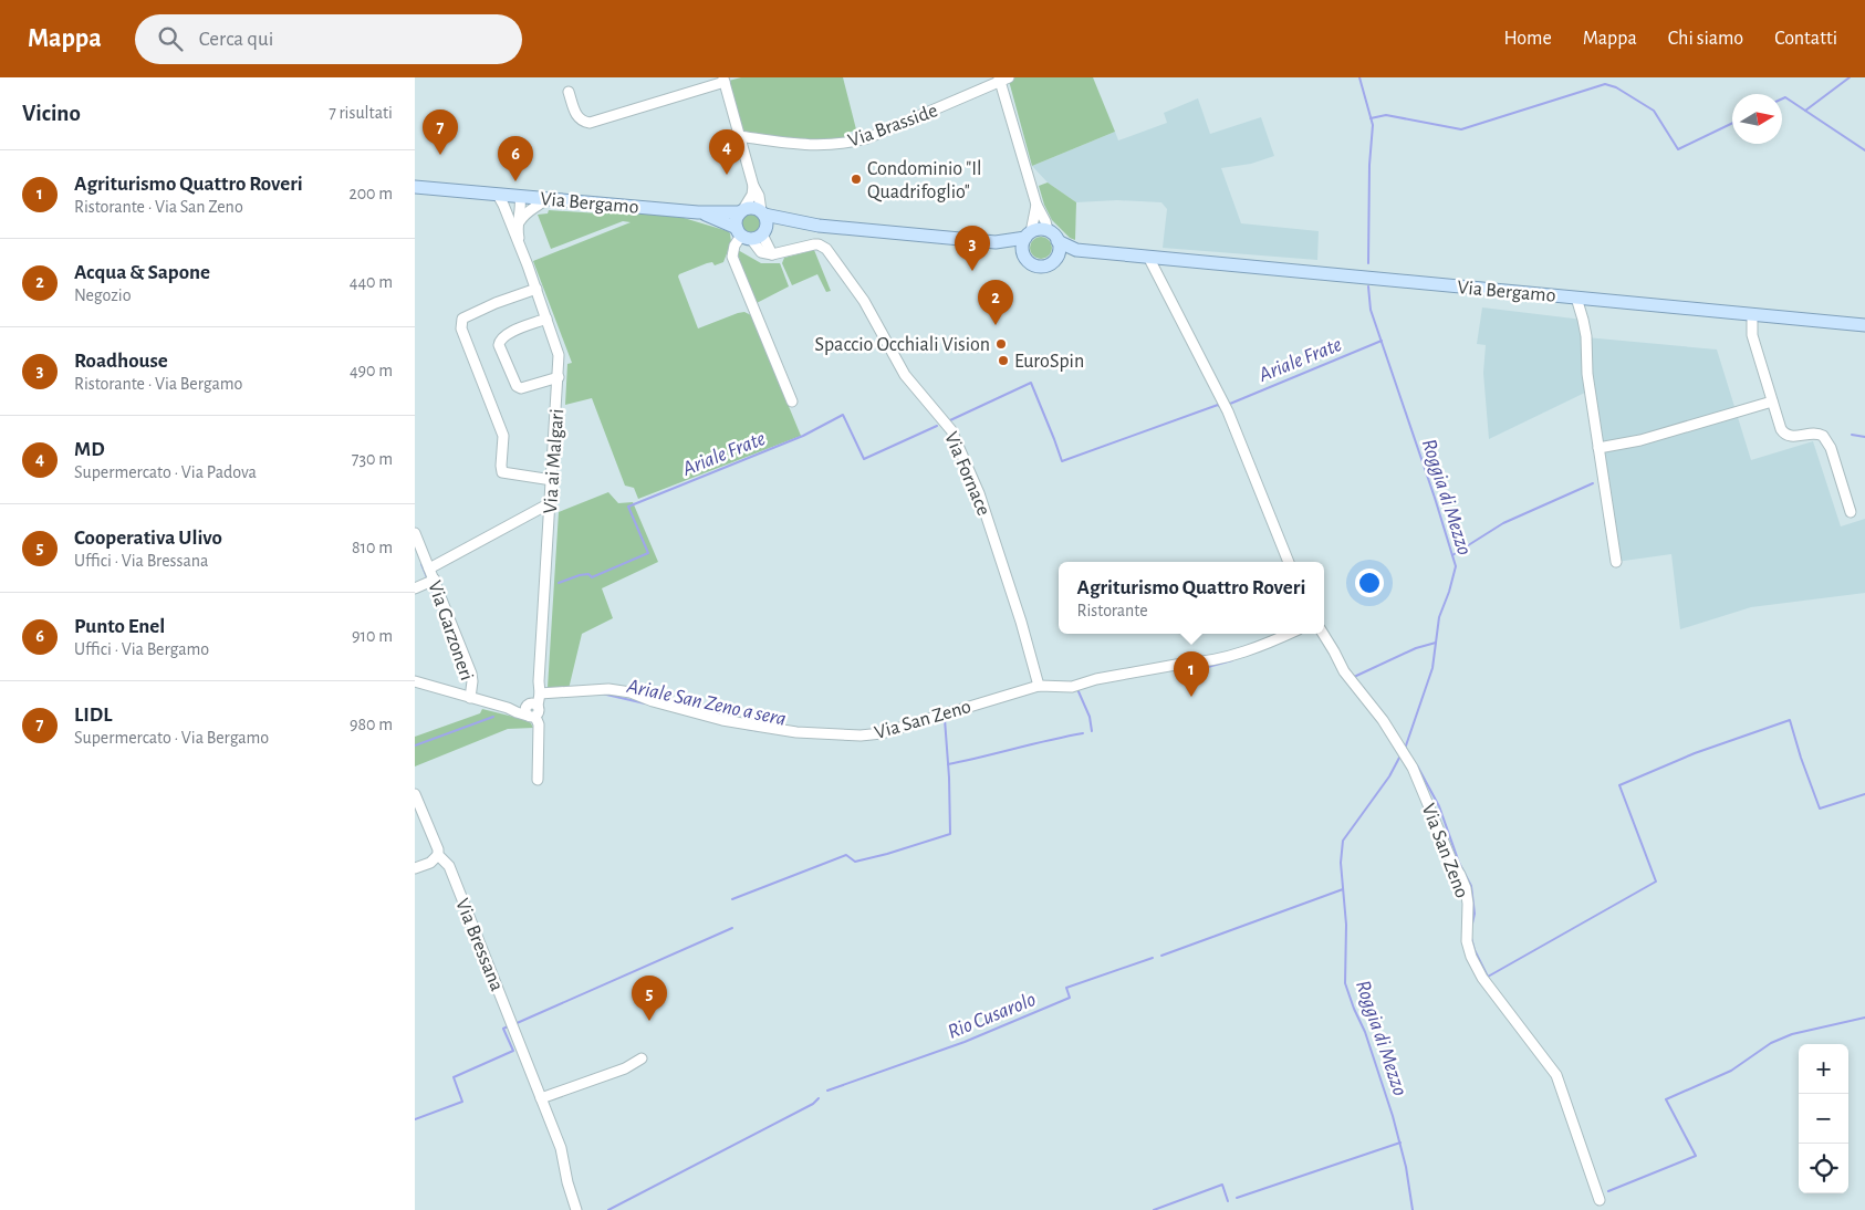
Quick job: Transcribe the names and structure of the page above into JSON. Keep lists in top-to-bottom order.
{
  "streets": {
    "main road": ["Via Bergamo"],
    "street": [
      "Via Brasside",
      "Via ai Malgari",
      "Via Fornace",
      "Via Garzoneri",
      "Via San Zeno",
      "Via Bressana"
    ]
  },
  "crossings": [
    ["Via Bergamo", "Via ai Malgari"],
    ["Via Bergamo", "Via Fornace"],
    ["Via Fornace", "Via San Zeno"]
  ],
  "water": [
    "Ariale Frate",
    "Roggia di Mezzo",
    "Ariale San Zeno a sera",
    "Rio Cusarolo"
  ],
  "places": ["Condominio \"Il Quadrifoglio\"", "Spaccio Occhiali Vision", "EuroSpin"],
  "north": "right",
  "page": {
    "header": "Mappa",
    "search": "Cerca qui",
    "nav": [
      "Home",
      "Mappa",
      "Chi siamo",
      "Contatti"
    ],
    "heading": ["Vicino", "7 risultati"],
    "pins": [
      "7",
      "4",
      "6",
      "3",
      "2",
      "1",
      "5"
    ],
    "list": [
      {
        "mark": "1",
        "name": "Agriturismo Quattro Roveri",
        "note": "Ristorante · Via San Zeno",
        "value": "200 m"
      },
      {
        "mark": "2",
        "name": "Acqua & Sapone",
        "note": "Negozio",
        "value": "440 m"
      },
      {
        "mark": "3",
        "name": "Roadhouse",
        "note": "Ristorante · Via Bergamo",
        "value": "490 m"
      },
      {
        "mark": "4",
        "name": "MD",
        "note": "Supermercato · Via Padova",
        "value": "730 m"
      },
      {
        "mark": "5",
        "name": "Cooperativa Ulivo",
        "note": "Uffici · Via Bressana",
        "value": "810 m"
      },
      {
        "mark": "6",
        "name": "Punto Enel",
        "note": "Uffici · Via Bergamo",
        "value": "910 m"
      },
      {
        "mark": "7",
        "name": "LIDL",
        "note": "Supermercato · Via Bergamo",
        "value": "980 m"
      }
    ],
    "popup": ["Agriturismo Quattro Roveri", "Ristorante"],
    "map_buttons": ["+", "−"]
  }
}
